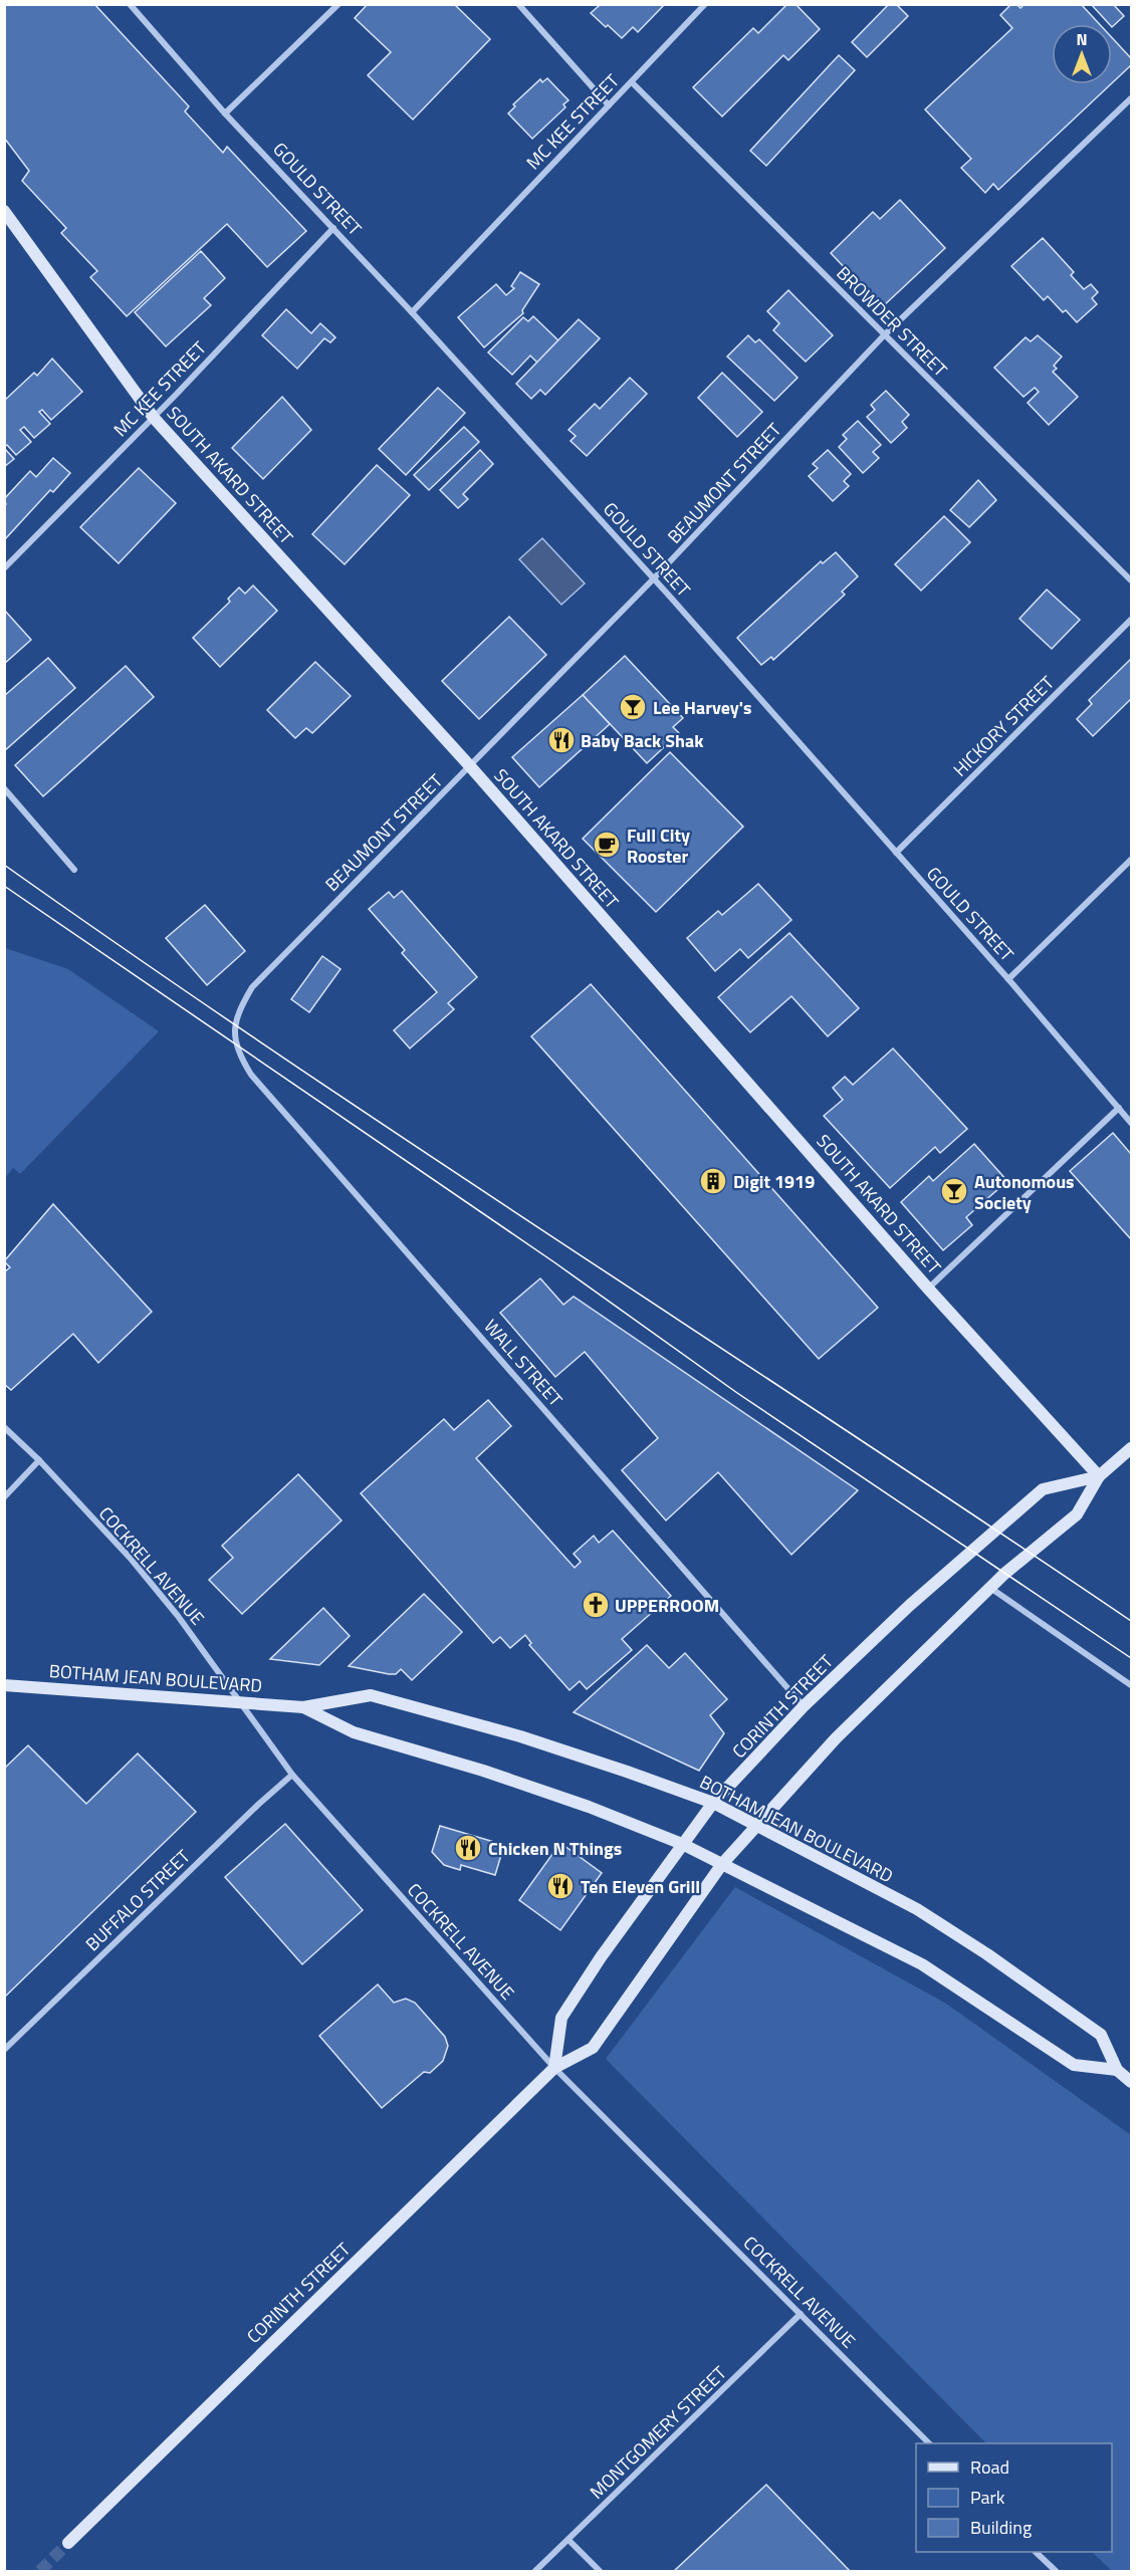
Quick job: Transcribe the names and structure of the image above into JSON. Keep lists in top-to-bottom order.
{
  "streets": {
    "main road": ["SOUTH AKARD STREET", "BOTHAM JEAN BOULEVARD", "CORINTH STREET"],
    "street": [
      "MC KEE STREET",
      "GOULD STREET",
      "BROWDER STREET",
      "BEAUMONT STREET",
      "HICKORY STREET",
      "WALL STREET",
      "COCKRELL AVENUE",
      "BUFFALO STREET",
      "MONTGOMERY STREET"
    ]
  },
  "crossings": [
    ["MC KEE STREET", "GOULD STREET"],
    ["MC KEE STREET", "BROWDER STREET"],
    ["MC KEE STREET", "SOUTH AKARD STREET"],
    ["GOULD STREET", "BEAUMONT STREET"],
    ["GOULD STREET", "HICKORY STREET"],
    ["BROWDER STREET", "BEAUMONT STREET"],
    ["SOUTH AKARD STREET", "BEAUMONT STREET"],
    ["SOUTH AKARD STREET", "CORINTH STREET"],
    ["BEAUMONT STREET", "WALL STREET"],
    ["WALL STREET", "CORINTH STREET"],
    ["COCKRELL AVENUE", "BOTHAM JEAN BOULEVARD"],
    ["COCKRELL AVENUE", "CORINTH STREET"],
    ["COCKRELL AVENUE", "BUFFALO STREET"],
    ["COCKRELL AVENUE", "MONTGOMERY STREET"],
    ["BOTHAM JEAN BOULEVARD", "CORINTH STREET"]
  ],
  "places": {
    "bar": ["Lee Harvey's", "Autonomous Society"],
    "restaurant": ["Baby Back Shak", "Chicken N Things", "Ten Eleven Grill"],
    "cafe": ["Full City Rooster"],
    "building": ["Digit 1919"],
    "church": ["UPPERROOM"]
  },
  "legend": ["Road", "Park", "Building"],
  "north": "top"
}
